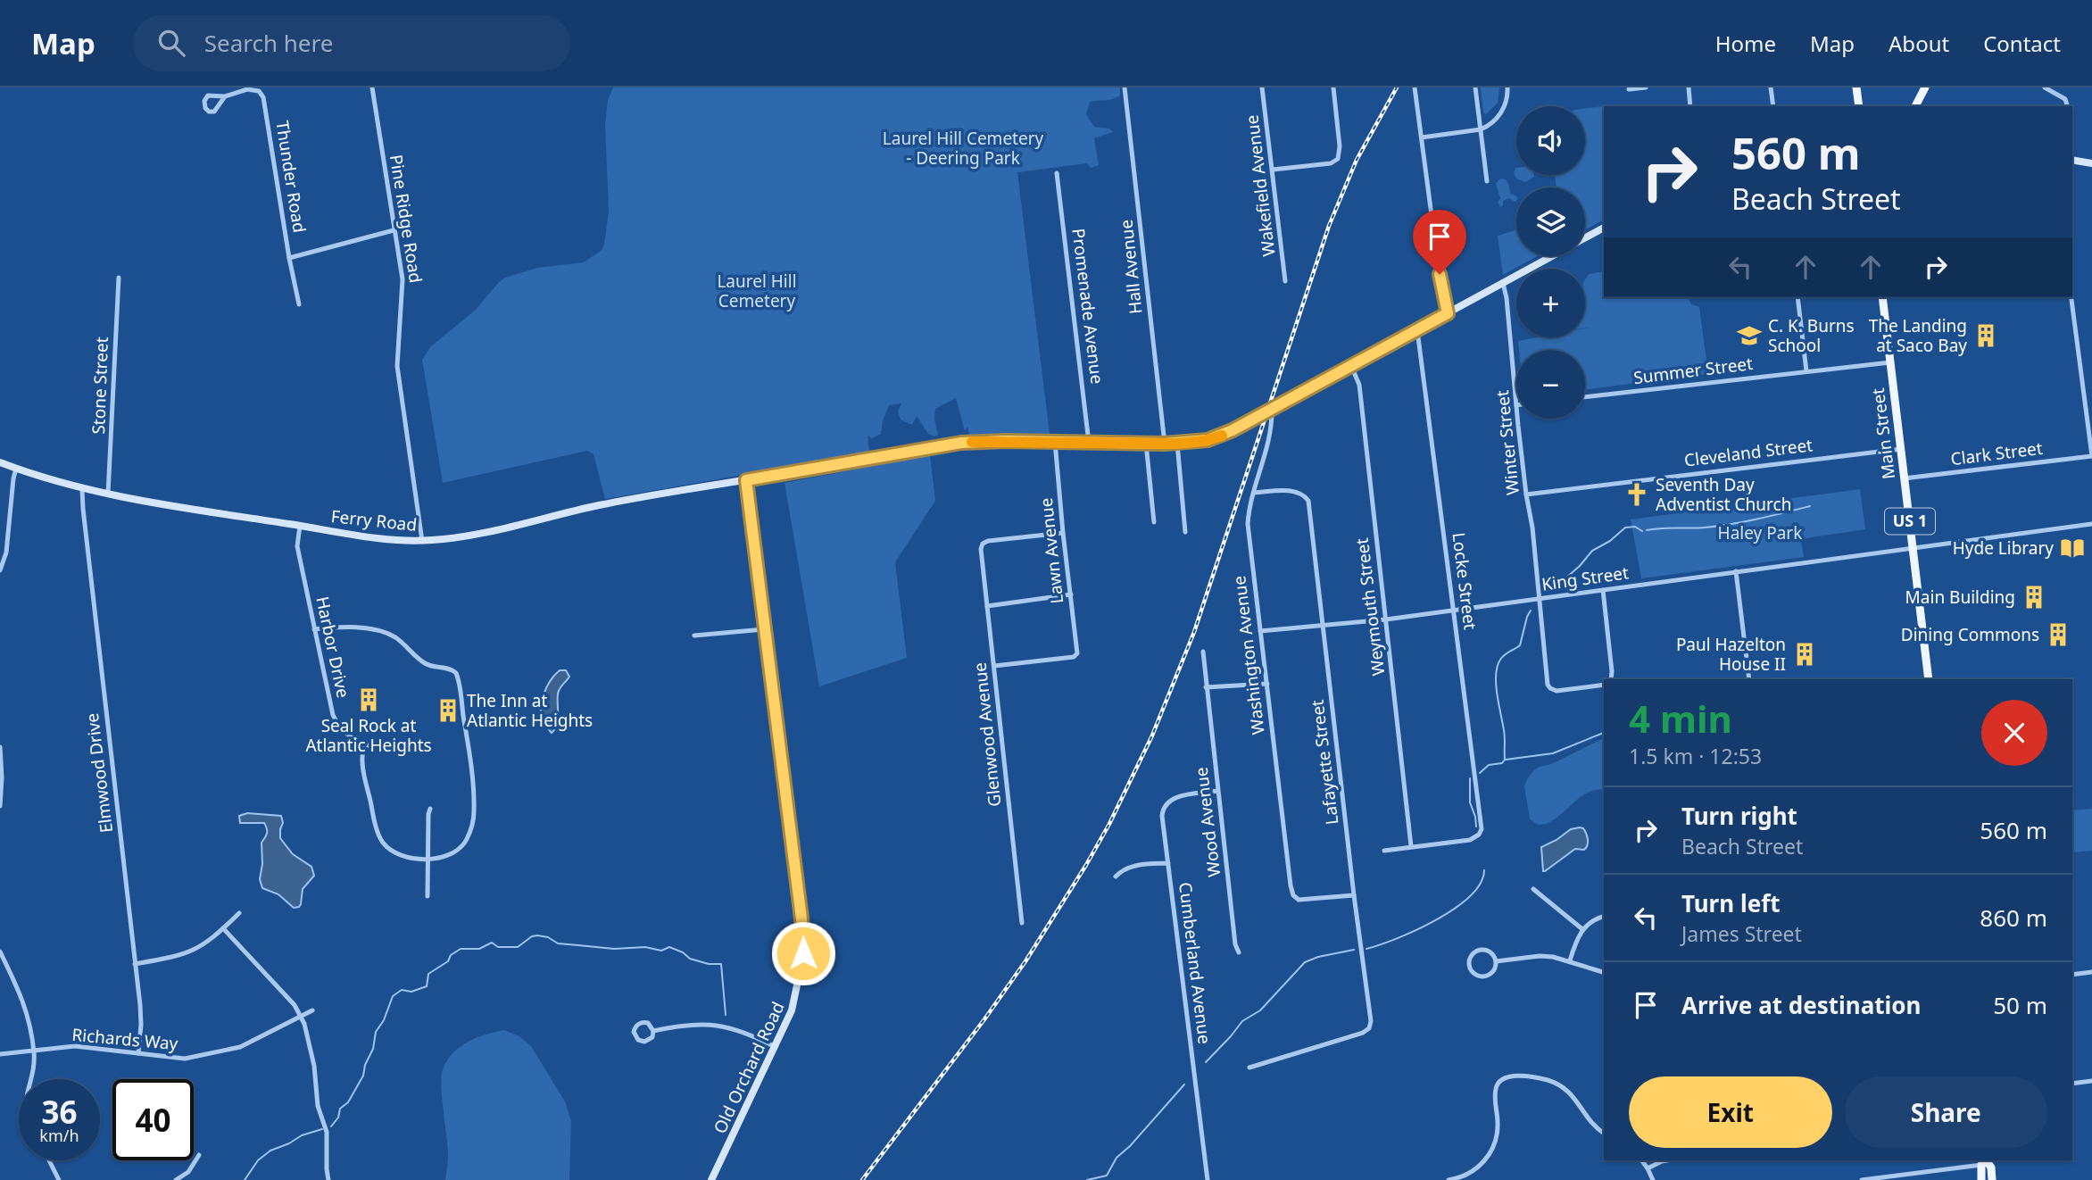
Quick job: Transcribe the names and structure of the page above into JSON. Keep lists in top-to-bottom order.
{
  "streets": {
    "main road": [
      "Main Street",
      "Ferry Road",
      "US 1",
      "Old Orchard Road"
    ],
    "street": [
      "Thunder Road",
      "Wakefield Avenue",
      "Pine Ridge Road",
      "Hall Avenue",
      "Promenade Avenue",
      "Summer Street",
      "Stone Street",
      "Winter Street",
      "Cleveland Street",
      "Clark Street",
      "Lawn Avenue",
      "King Street",
      "Locke Street",
      "Weymouth Street",
      "Harbor Drive",
      "Washington Avenue",
      "Glenwood Avenue",
      "Lafayette Street",
      "Elmwood Drive",
      "Wood Avenue",
      "Cumberland Avenue",
      "Richards Way"
    ]
  },
  "crossings": [
    ["Pine Ridge Road", "Ferry Road"],
    ["Hall Avenue", "Ferry Road"],
    ["Promenade Avenue", "Ferry Road"],
    ["Summer Street", "Main Street"],
    ["Stone Street", "Ferry Road"],
    ["Main Street", "Cleveland Street"],
    ["Main Street", "Clark Street"],
    ["Main Street", "King Street"],
    ["Winter Street", "Cleveland Street"],
    ["Winter Street", "Ferry Road"],
    ["Winter Street", "King Street"],
    ["Ferry Road", "Lawn Avenue"],
    ["Ferry Road", "Locke Street"],
    ["Ferry Road", "Weymouth Street"],
    ["Ferry Road", "Harbor Drive"],
    ["Ferry Road", "Washington Avenue"],
    ["Ferry Road", "Elmwood Drive"],
    ["Ferry Road", "Old Orchard Road"],
    ["Lawn Avenue", "Glenwood Avenue"],
    ["King Street", "Locke Street"],
    ["King Street", "Weymouth Street"],
    ["King Street", "Washington Avenue"],
    ["King Street", "Lafayette Street"],
    ["Locke Street", "Weymouth Street"],
    ["Washington Avenue", "Lafayette Street"],
    ["Elmwood Drive", "Richards Way"],
    ["Wood Avenue", "Cumberland Avenue"]
  ],
  "parks": ["Laurel Hill Cemetery - Deering Park", "Laurel Hill Cemetery", "Haley Park"],
  "places": {
    "school or university": ["C. K. Burns School"],
    "building": [
      "The Landing at Saco Bay",
      "Main Building",
      "Dining Commons",
      "Paul Hazelton House II",
      "Seal Rock at Atlantic Heights",
      "The Inn at Atlantic Heights"
    ],
    "church": ["Seventh Day Adventist Church"],
    "library": ["Hyde Library"]
  },
  "page": {
    "header": "Map",
    "search": "Search here",
    "nav": [
      "Home",
      "Map",
      "About",
      "Contact"
    ],
    "map_buttons": ["+", "−"],
    "turn": ["560 m", "Beach Street"],
    "heading": ["4 min", "1.5 km · 12:53"],
    "list": [
      {
        "name": "Turn right",
        "note": "Beach Street",
        "value": "560 m"
      },
      {
        "name": "Turn left",
        "note": "James Street",
        "value": "860 m"
      },
      {
        "name": "Arrive at destination",
        "value": "50 m"
      }
    ],
    "buttons": ["Exit", "Share"],
    "speed": "36 km/h",
    "limit": "40"
  }
}
